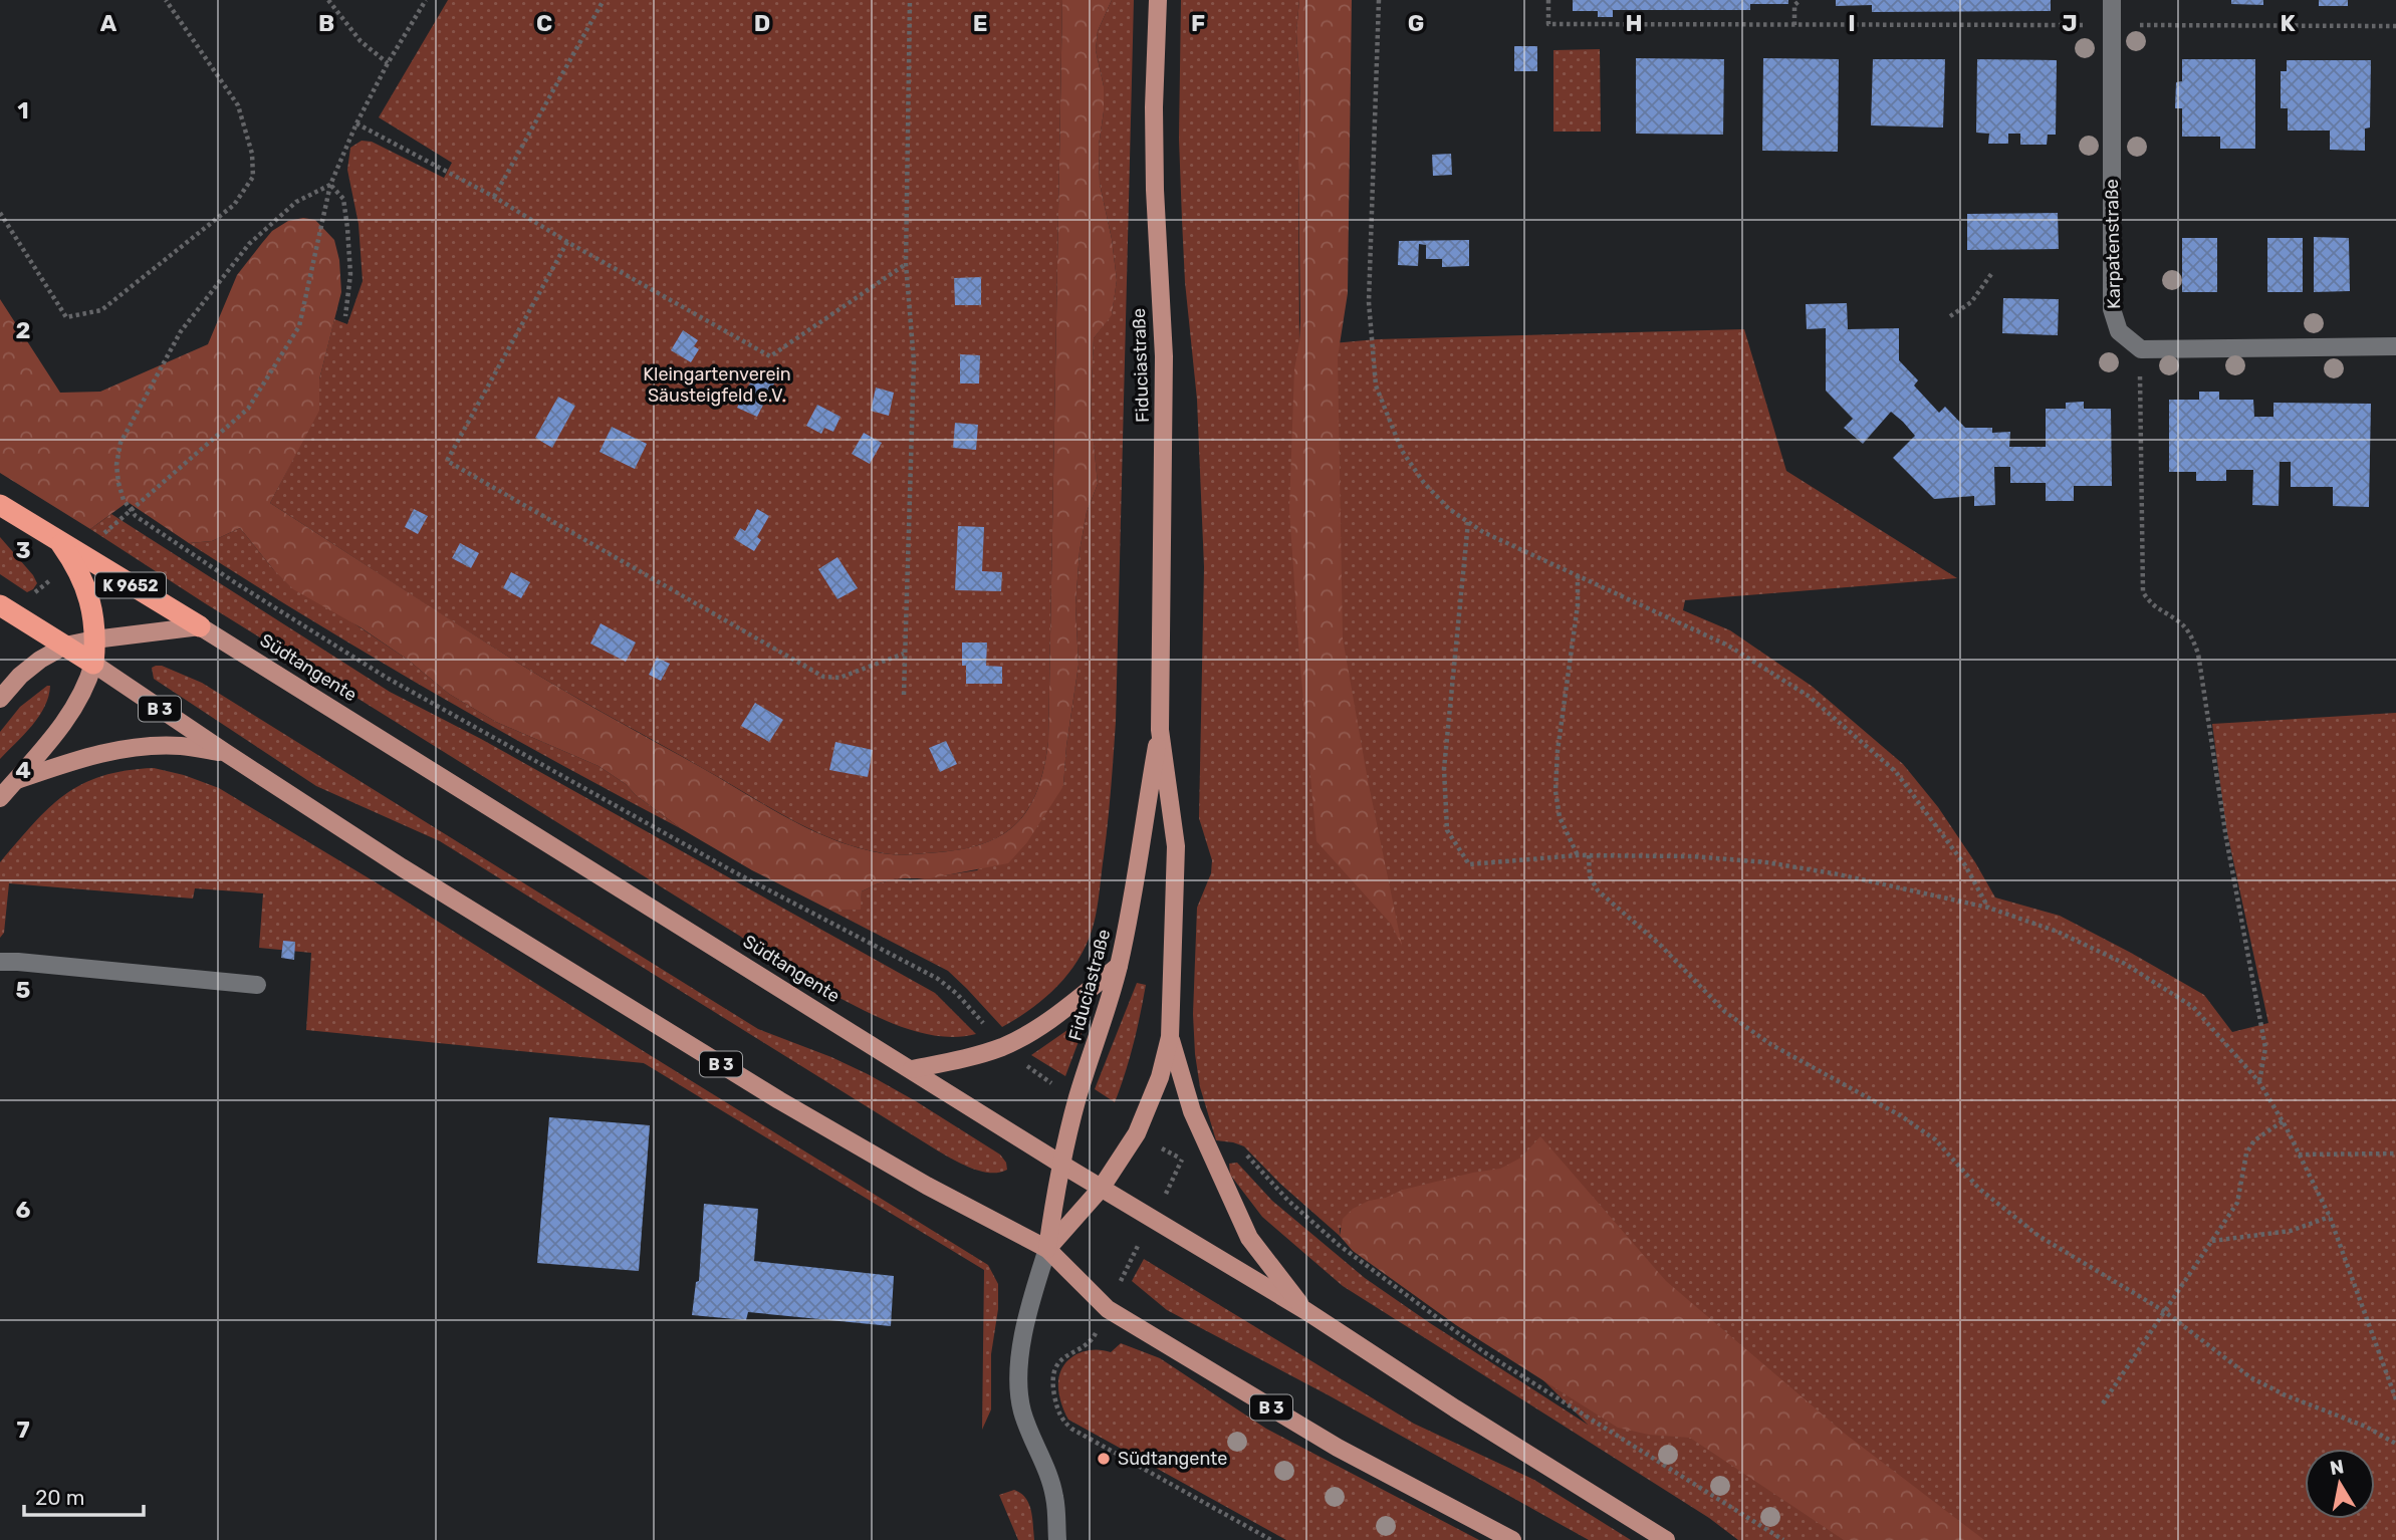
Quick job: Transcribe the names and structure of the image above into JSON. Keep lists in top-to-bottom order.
{
  "streets": {
    "highway": ["K 9652", "Südtangente"],
    "main road": ["Fiduciastraße", "B 3"],
    "street": ["Karpatenstraße"]
  },
  "crossings": [
    ["Fiduciastraße", "Südtangente"],
    ["Fiduciastraße", "B 3"]
  ],
  "parks": ["Kleingartenverein Säusteigfeld e.V."],
  "places": ["Südtangente"],
  "scale_bar": "20 m",
  "north": "top",
  "grid": {
    "columns": [
      "A",
      "B",
      "C",
      "D",
      "E",
      "F",
      "G",
      "H",
      "I",
      "J",
      "K"
    ],
    "rows": [
      "1",
      "2",
      "3",
      "4",
      "5",
      "6",
      "7"
    ]
  }
}
